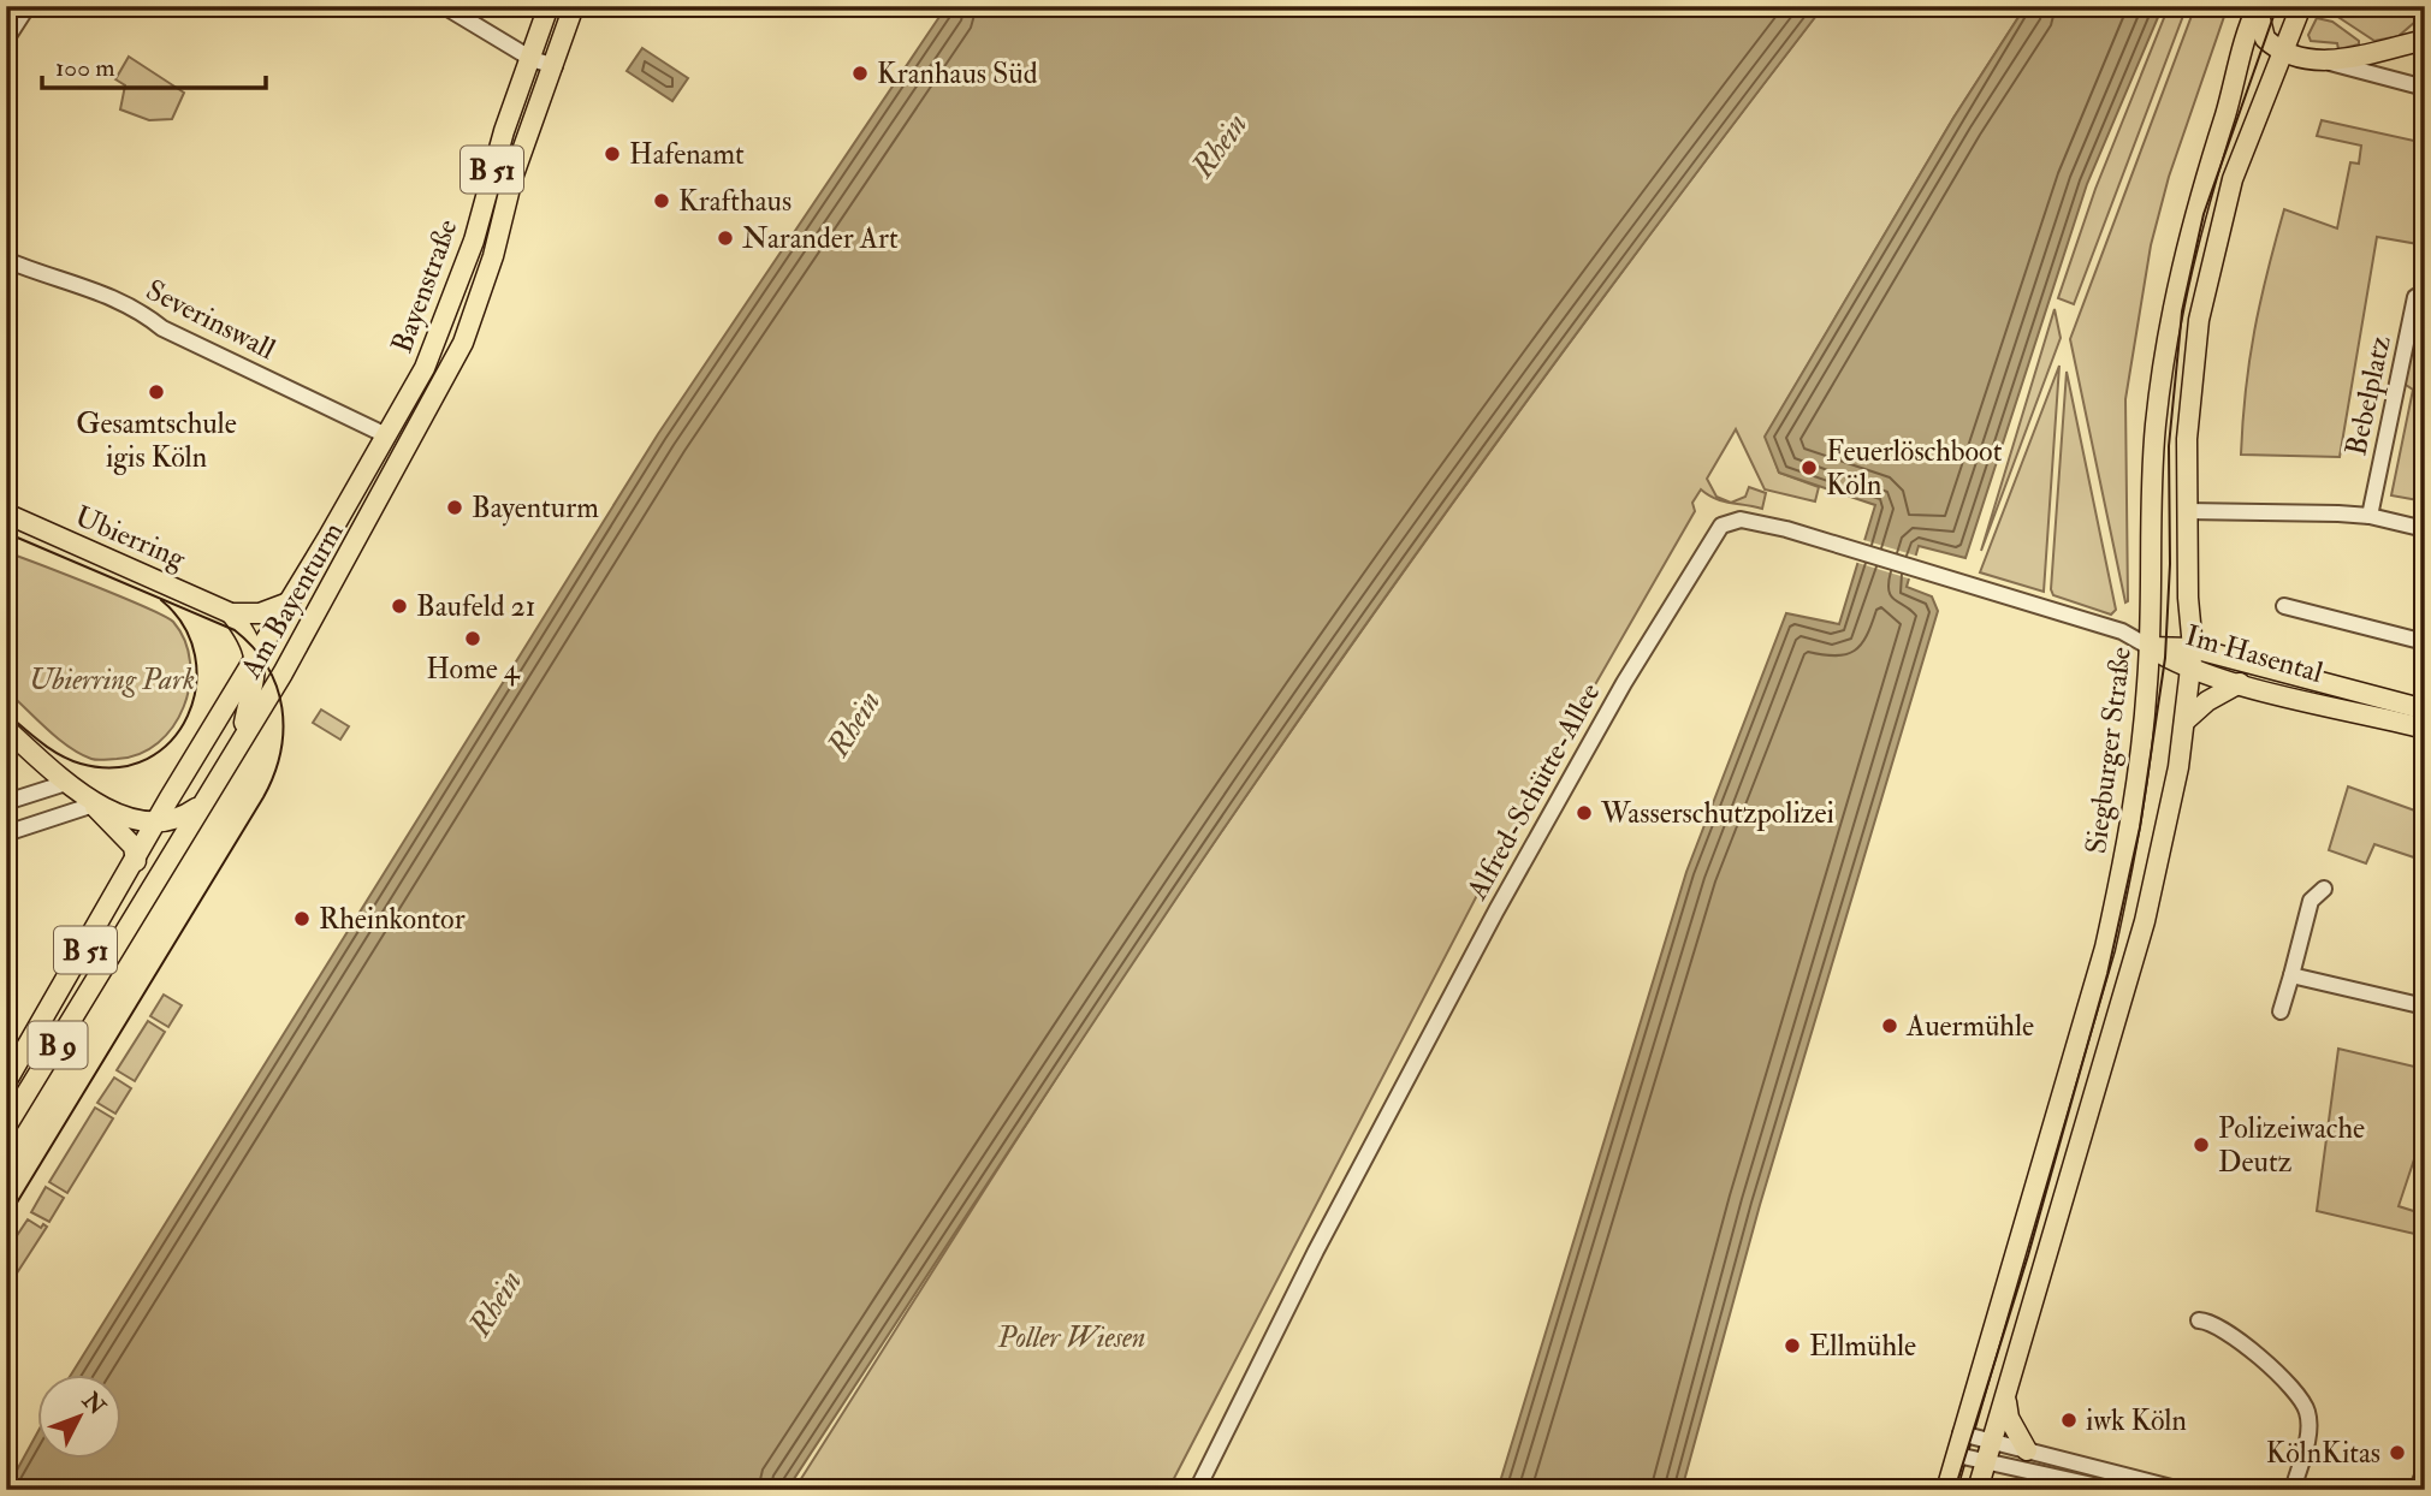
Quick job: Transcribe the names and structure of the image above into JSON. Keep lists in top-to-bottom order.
{
  "streets": {
    "main road": [
      "B 51",
      "Bayenstraße",
      "Ubierring",
      "Am Bayenturm",
      "Im Hasental",
      "Siegburger Straße",
      "B 9"
    ],
    "street": ["Severinswall", "Bebelplatz", "Alfred-Schütte-Allee"]
  },
  "crossings": [
    ["B 51", "Am Bayenturm"],
    ["B 51", "B 9"],
    ["Bayenstraße", "Severinswall"],
    ["Bayenstraße", "Am Bayenturm"],
    ["Severinswall", "Am Bayenturm"],
    ["Am Bayenturm", "B 9"],
    ["Im Hasental", "Siegburger Straße"],
    ["Im Hasental", "Alfred-Schütte-Allee"],
    ["Siegburger Straße", "Alfred-Schütte-Allee"]
  ],
  "water": ["Rhein"],
  "parks": ["Ubierring Park", "Poller Wiesen"],
  "places": [
    "Kranhaus Süd",
    "Hafenamt",
    "Krafthaus",
    "Narander Art",
    "Gesamtschule igis Köln",
    "Feuerlöschboot Köln",
    "Bayenturm",
    "Baufeld 21",
    "Home 4",
    "Wasserschutzpolizei",
    "Rheinkontor",
    "Auermühle",
    "Polizeiwache Deutz",
    "Ellmühle",
    "iwk Köln",
    "KölnKitas"
  ],
  "scale_bar": "100 m",
  "north": "top right"
}
